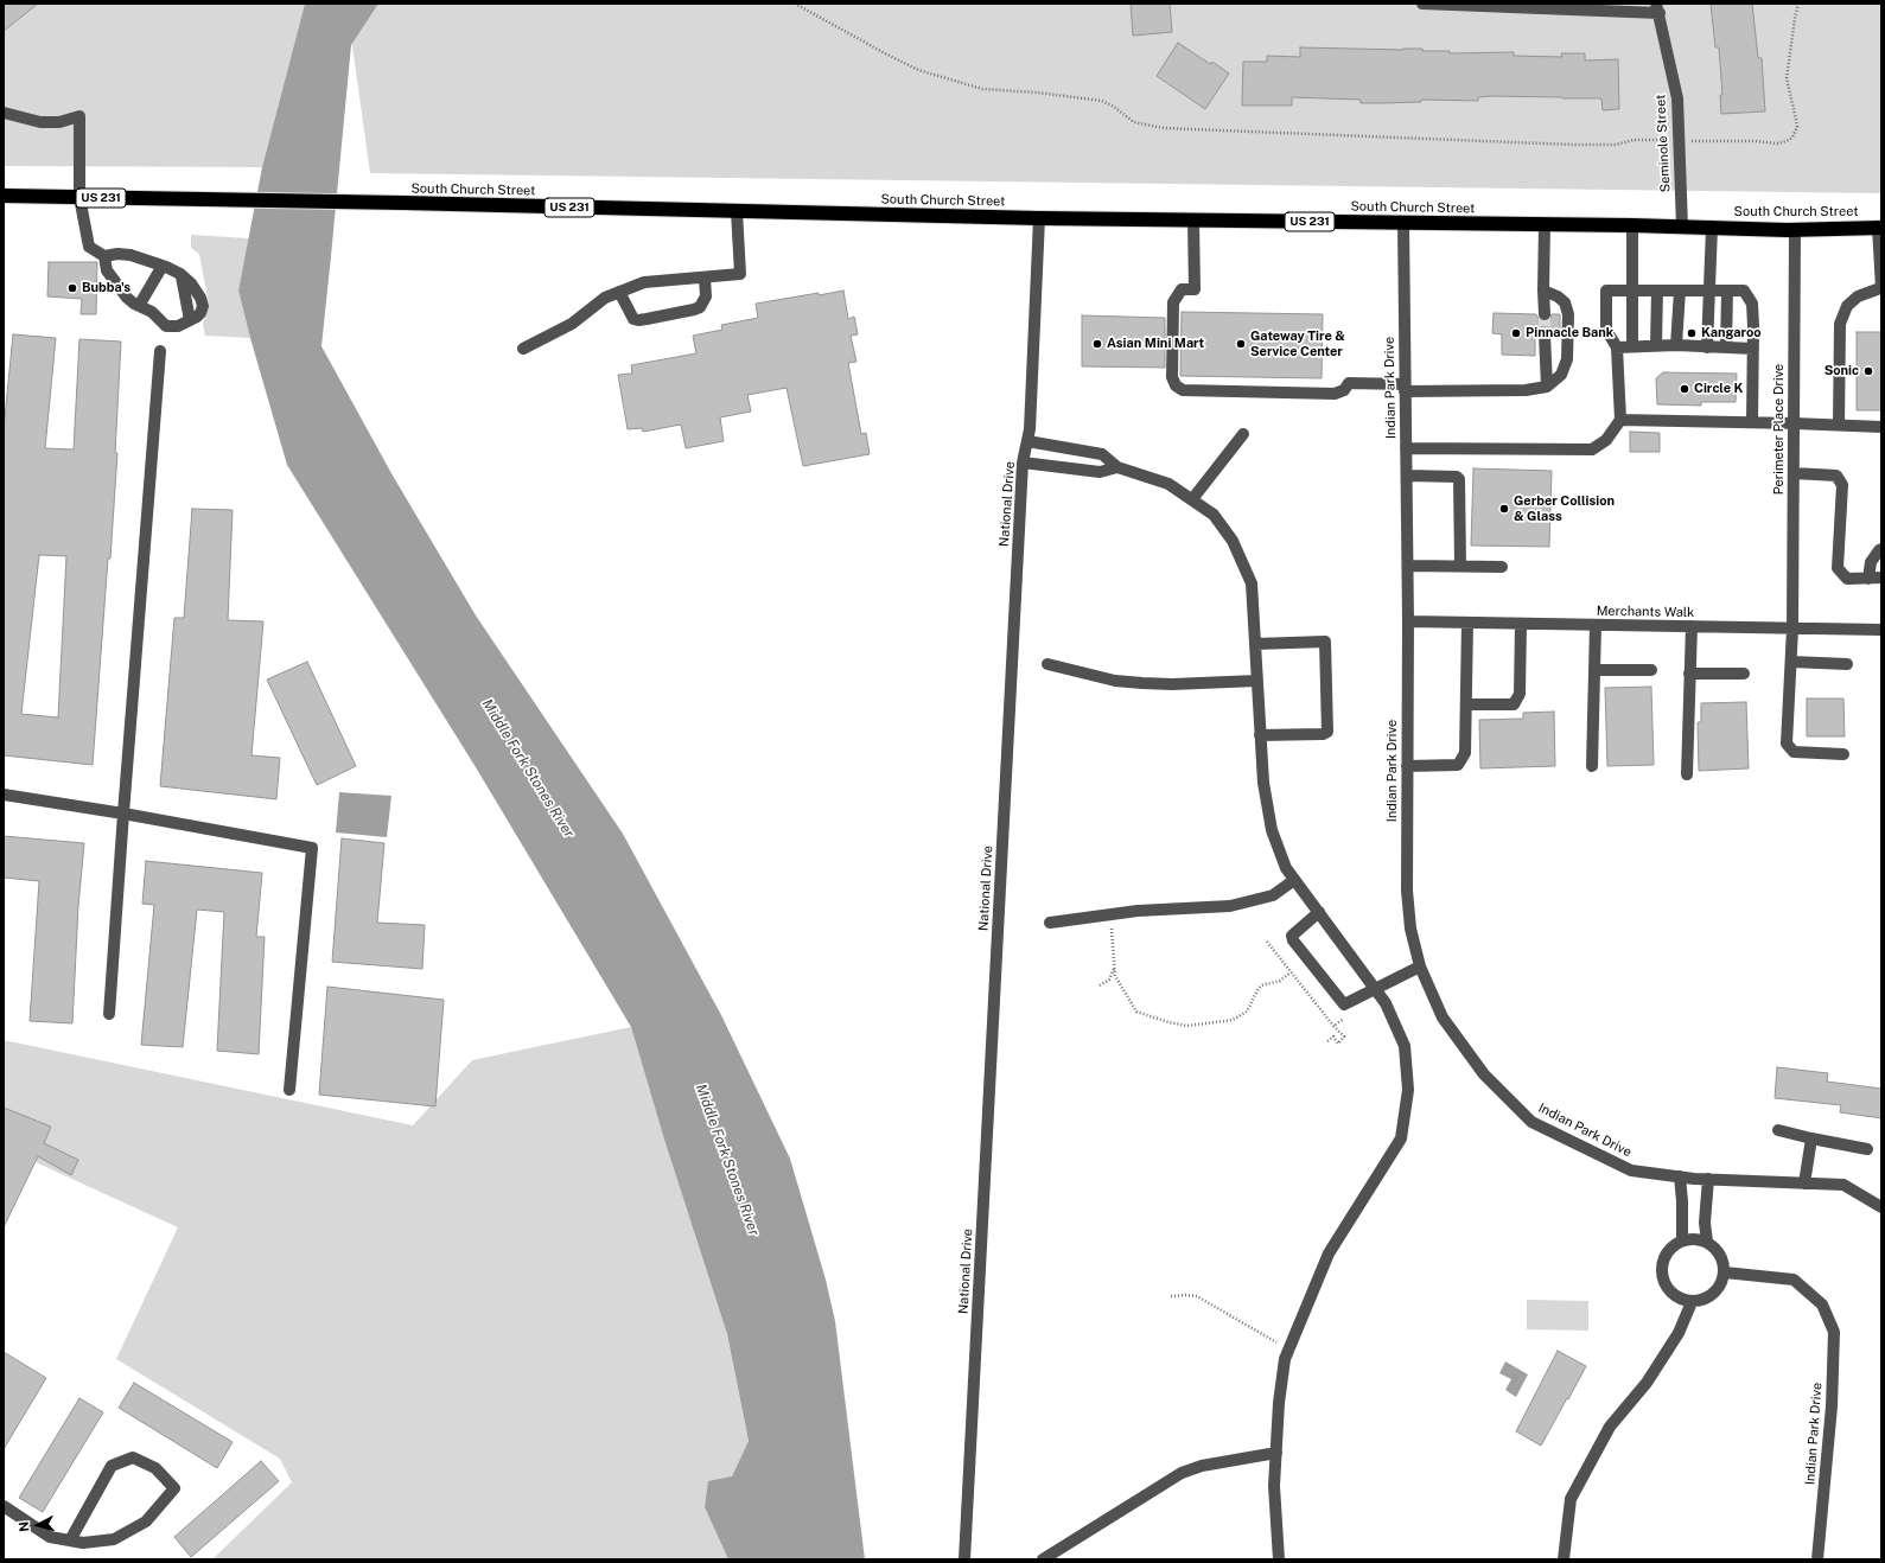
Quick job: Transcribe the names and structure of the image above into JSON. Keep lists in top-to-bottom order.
{
  "streets": {
    "highway": ["South Church Street", "US 231"],
    "street": [
      "Seminole Street",
      "Indian Park Drive",
      "Perimeter Place Drive",
      "National Drive",
      "Merchants Walk"
    ]
  },
  "crossings": [
    ["Seminole Street", "South Church Street"],
    ["South Church Street", "Indian Park Drive"],
    ["South Church Street", "Perimeter Place Drive"],
    ["South Church Street", "National Drive"],
    ["Indian Park Drive", "Merchants Walk"],
    ["Perimeter Place Drive", "Merchants Walk"]
  ],
  "water": ["Middle Fork Stones River"],
  "places": [
    "Bubba's",
    "Pinnacle Bank",
    "Kangaroo",
    "Asian Mini Mart",
    "Gateway Tire & Service Center",
    "Sonic",
    "Circle K",
    "Gerber Collision & Glass"
  ],
  "north": "left"
}
